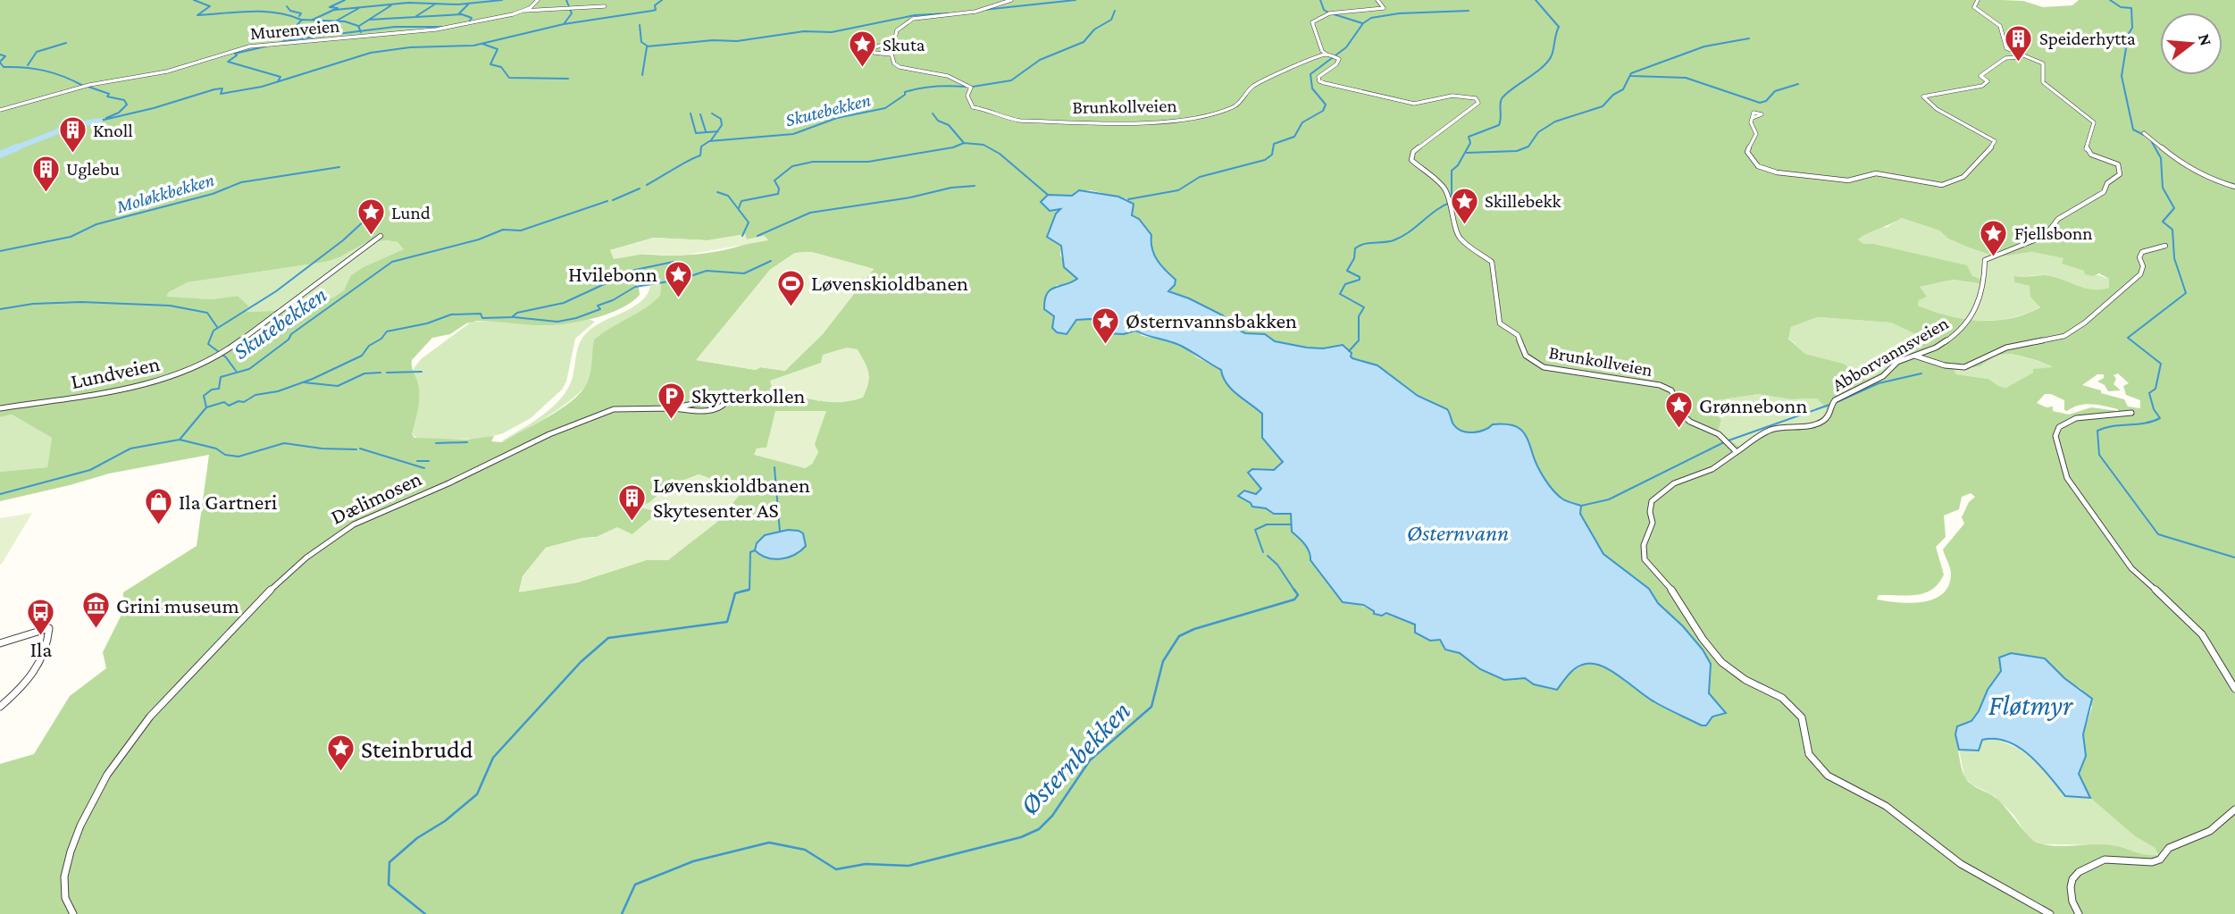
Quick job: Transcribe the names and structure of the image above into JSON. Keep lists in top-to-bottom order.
{
  "streets": {
    "street": [
      "Murenveien",
      "Brunkollveien",
      "Abborvannsveien",
      "Lundveien",
      "Dælimosen"
    ]
  },
  "crossings": [
    ["Brunkollveien", "Abborvannsveien"]
  ],
  "water": [
    "Skutebekken",
    "Moløkkbekken",
    "Østernvann",
    "Fløtmyr",
    "Østernbekken"
  ],
  "places": {
    "building": [
      "Speiderhytta",
      "Knoll",
      "Uglebu",
      "Løvenskioldbanen Skytesenter AS"
    ],
    "place": [
      "Skuta",
      "Skillebekk",
      "Lund",
      "Fjellsbonn",
      "Hvilebonn",
      "Østernvannsbakken",
      "Grønnebonn",
      "Steinbrudd"
    ],
    "sports": ["Løvenskioldbanen"],
    "parking": ["Skytterkollen"],
    "shop": ["Ila Gartneri"],
    "museum": ["Grini museum"],
    "bus stop": ["Ila"]
  },
  "north": "right"
}
